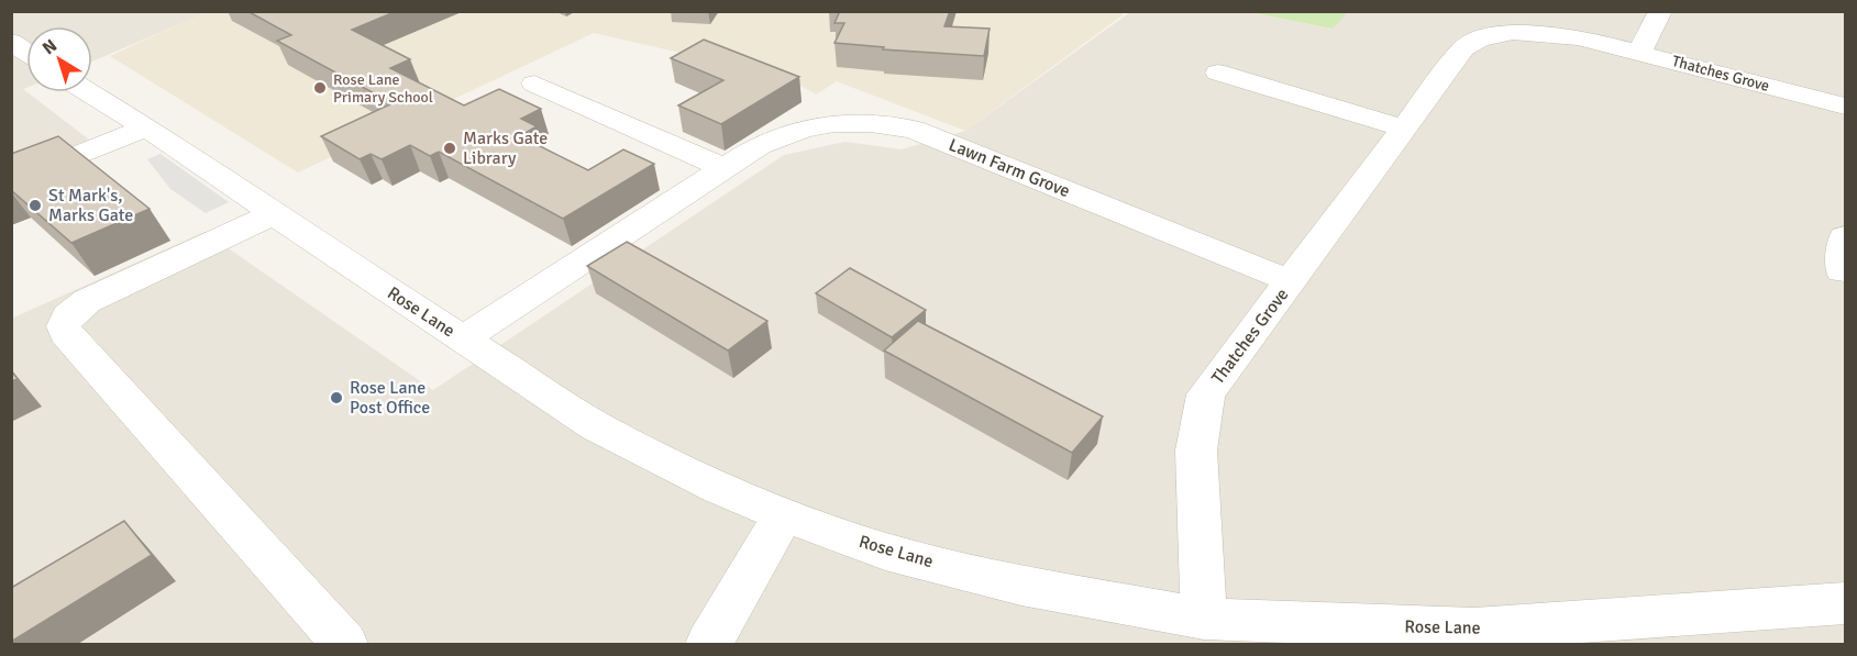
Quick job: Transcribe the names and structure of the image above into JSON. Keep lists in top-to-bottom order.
{
  "streets": {
    "street": ["Thatches Grove", "Lawn Farm Grove", "Rose Lane"]
  },
  "crossings": [
    ["Thatches Grove", "Lawn Farm Grove"],
    ["Thatches Grove", "Rose Lane"],
    ["Lawn Farm Grove", "Rose Lane"]
  ],
  "places": [
    "Rose Lane Primary School",
    "Marks Gate Library",
    "St Mark's, Marks Gate",
    "Rose Lane Post Office"
  ],
  "north": "top left"
}
